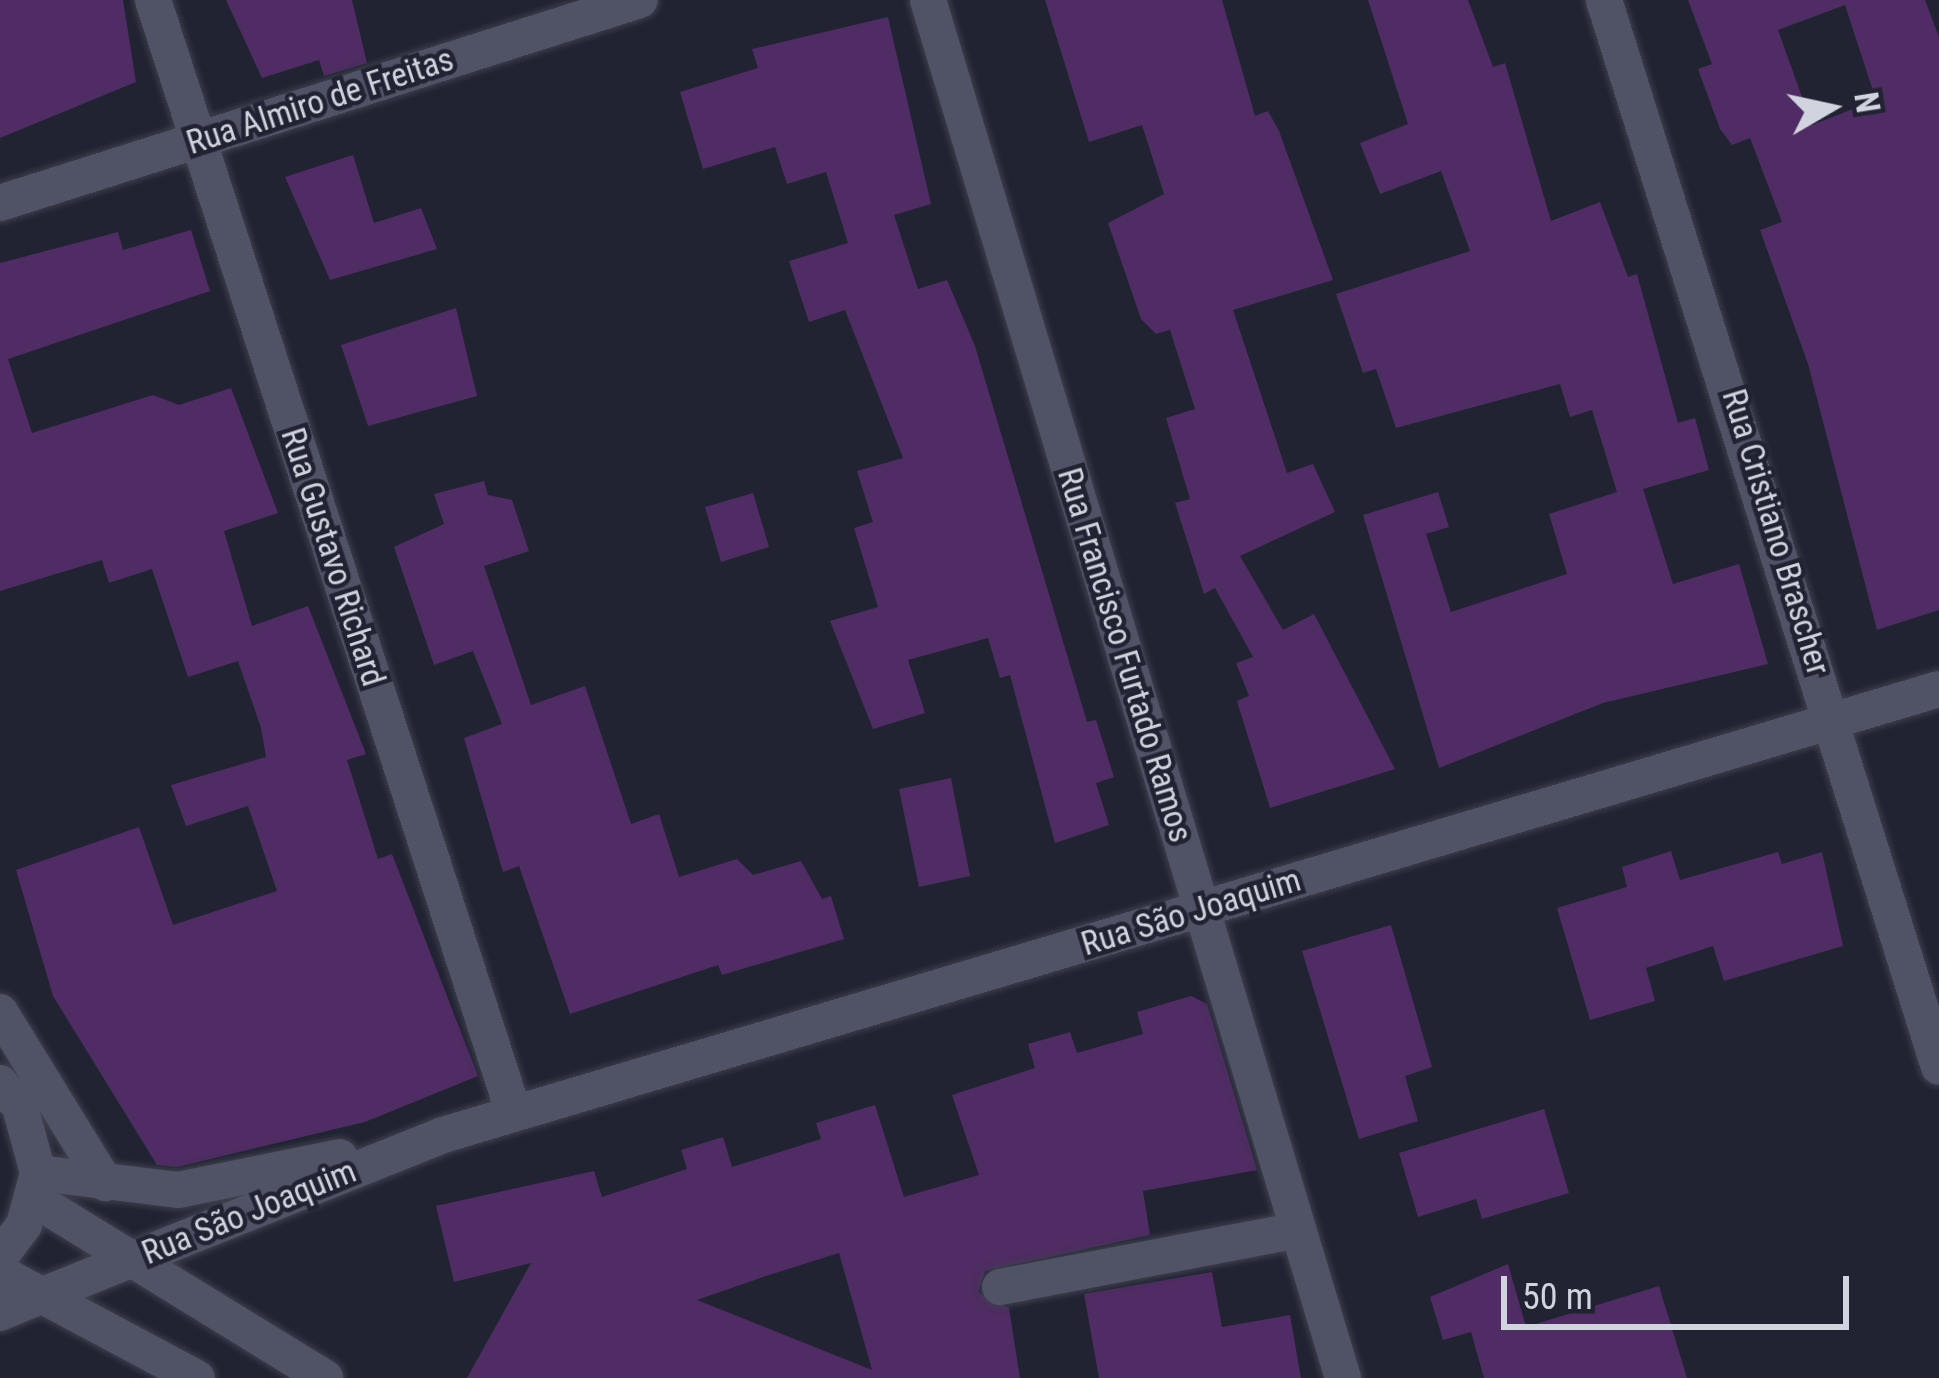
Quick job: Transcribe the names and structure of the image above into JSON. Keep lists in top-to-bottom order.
{
  "streets": {
    "street": [
      "Rua Almiro de Freitas",
      "Rua Cristiano Brascher",
      "Rua Gustavo Richard",
      "Rua Francisco Furtado Ramos",
      "Rua São Joaquim"
    ]
  },
  "crossings": [
    ["Rua Almiro de Freitas", "Rua Gustavo Richard"],
    ["Rua Cristiano Brascher", "Rua São Joaquim"],
    ["Rua Gustavo Richard", "Rua São Joaquim"],
    ["Rua Francisco Furtado Ramos", "Rua São Joaquim"]
  ],
  "scale_bar": "50 m",
  "north": "right"
}
